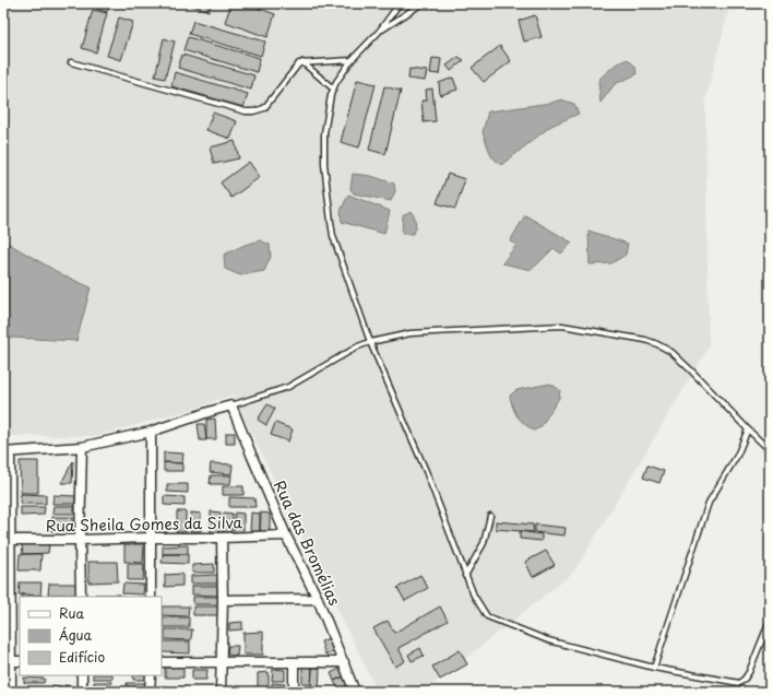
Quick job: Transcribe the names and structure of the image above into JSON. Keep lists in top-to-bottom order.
{
  "streets": {
    "street": ["Rua Sheila Gomes da Silva", "Rua das Bromélias"]
  },
  "crossings": [
    ["Rua Sheila Gomes da Silva", "Rua das Bromélias"]
  ],
  "legend": ["Rua", "Água", "Edifício"]
}
